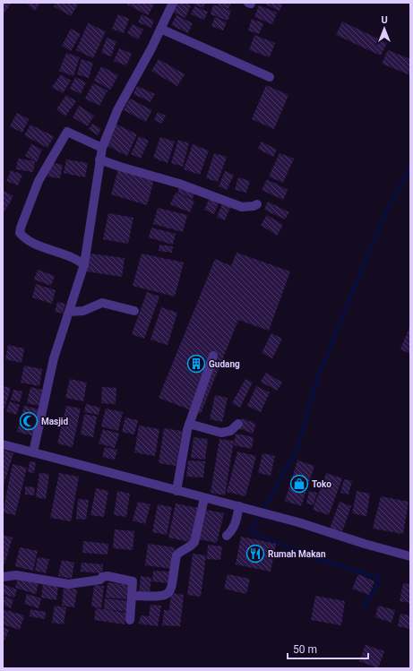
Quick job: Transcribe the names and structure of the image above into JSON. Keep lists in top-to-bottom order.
{
  "places": {
    "building": ["Gudang"],
    "mosque": ["Masjid"],
    "shop": ["Toko"],
    "restaurant": ["Rumah Makan"]
  },
  "scale_bar": "50 m",
  "north": "top"
}
